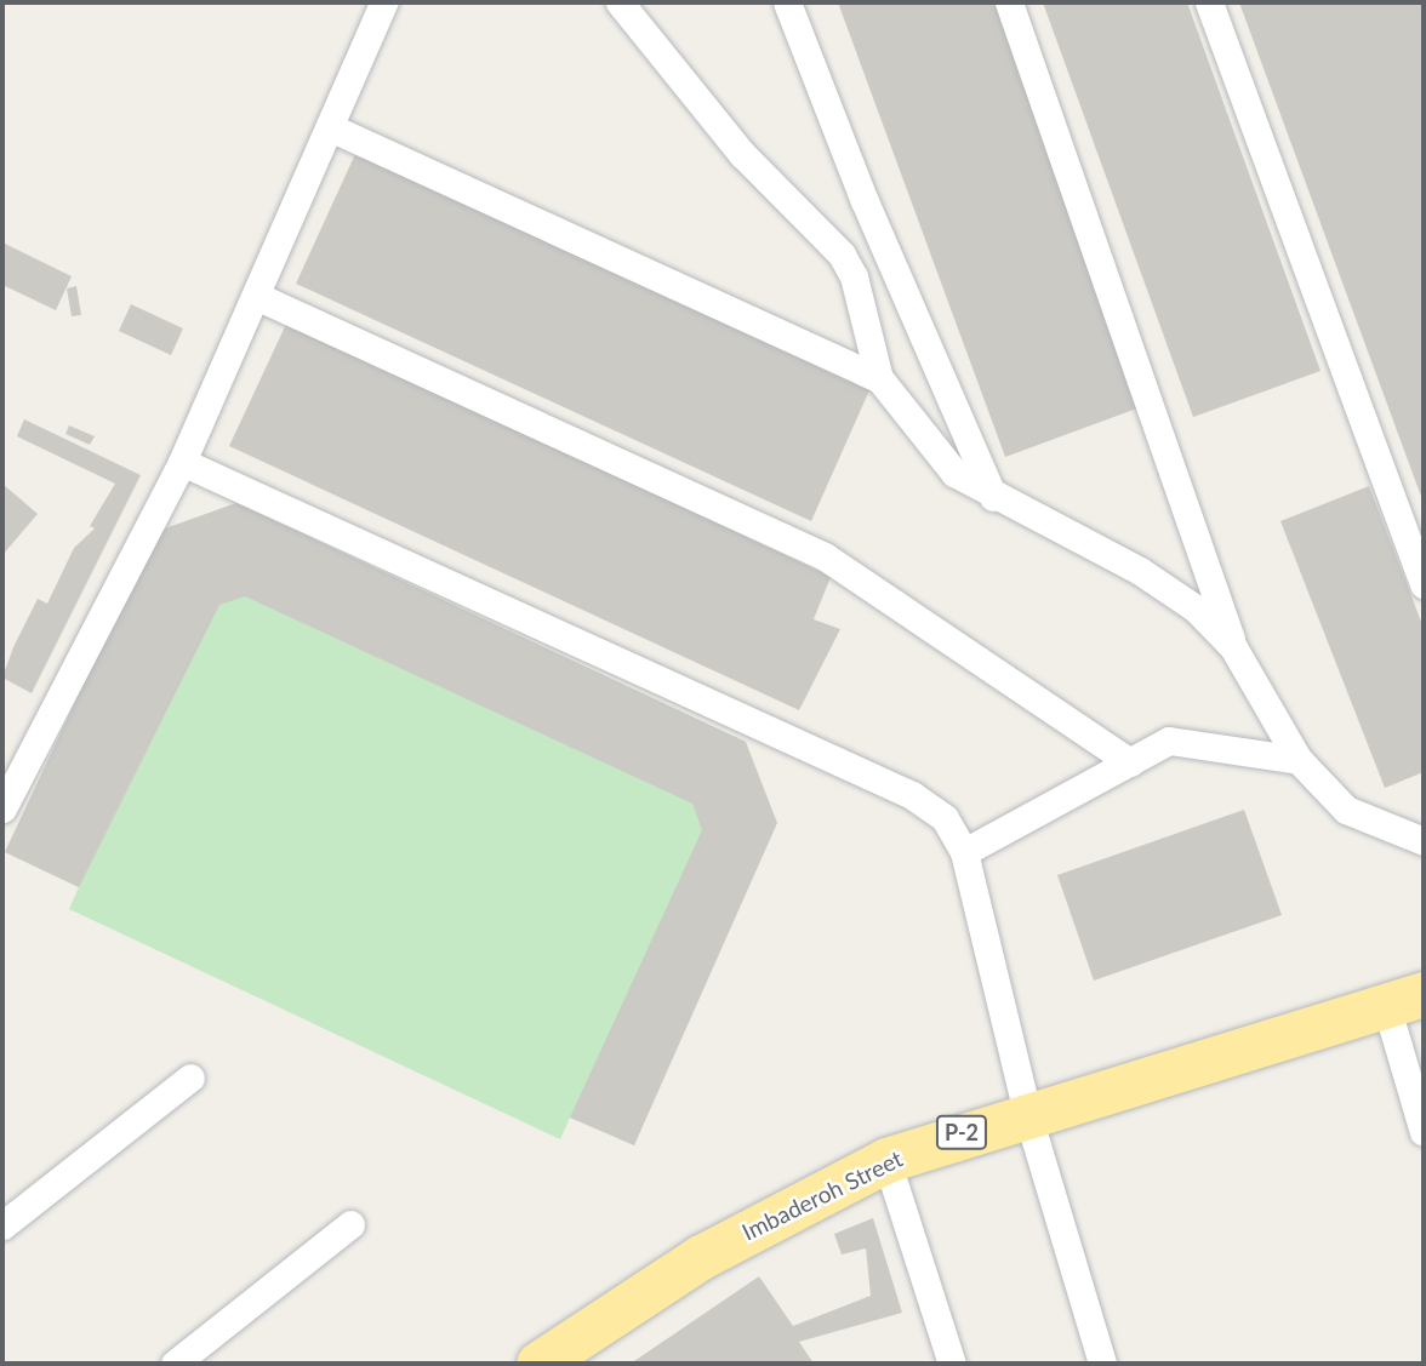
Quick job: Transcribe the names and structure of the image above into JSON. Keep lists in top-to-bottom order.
{
  "streets": {
    "highway": ["P-2", "Imbaderoh Street"]
  }
}
